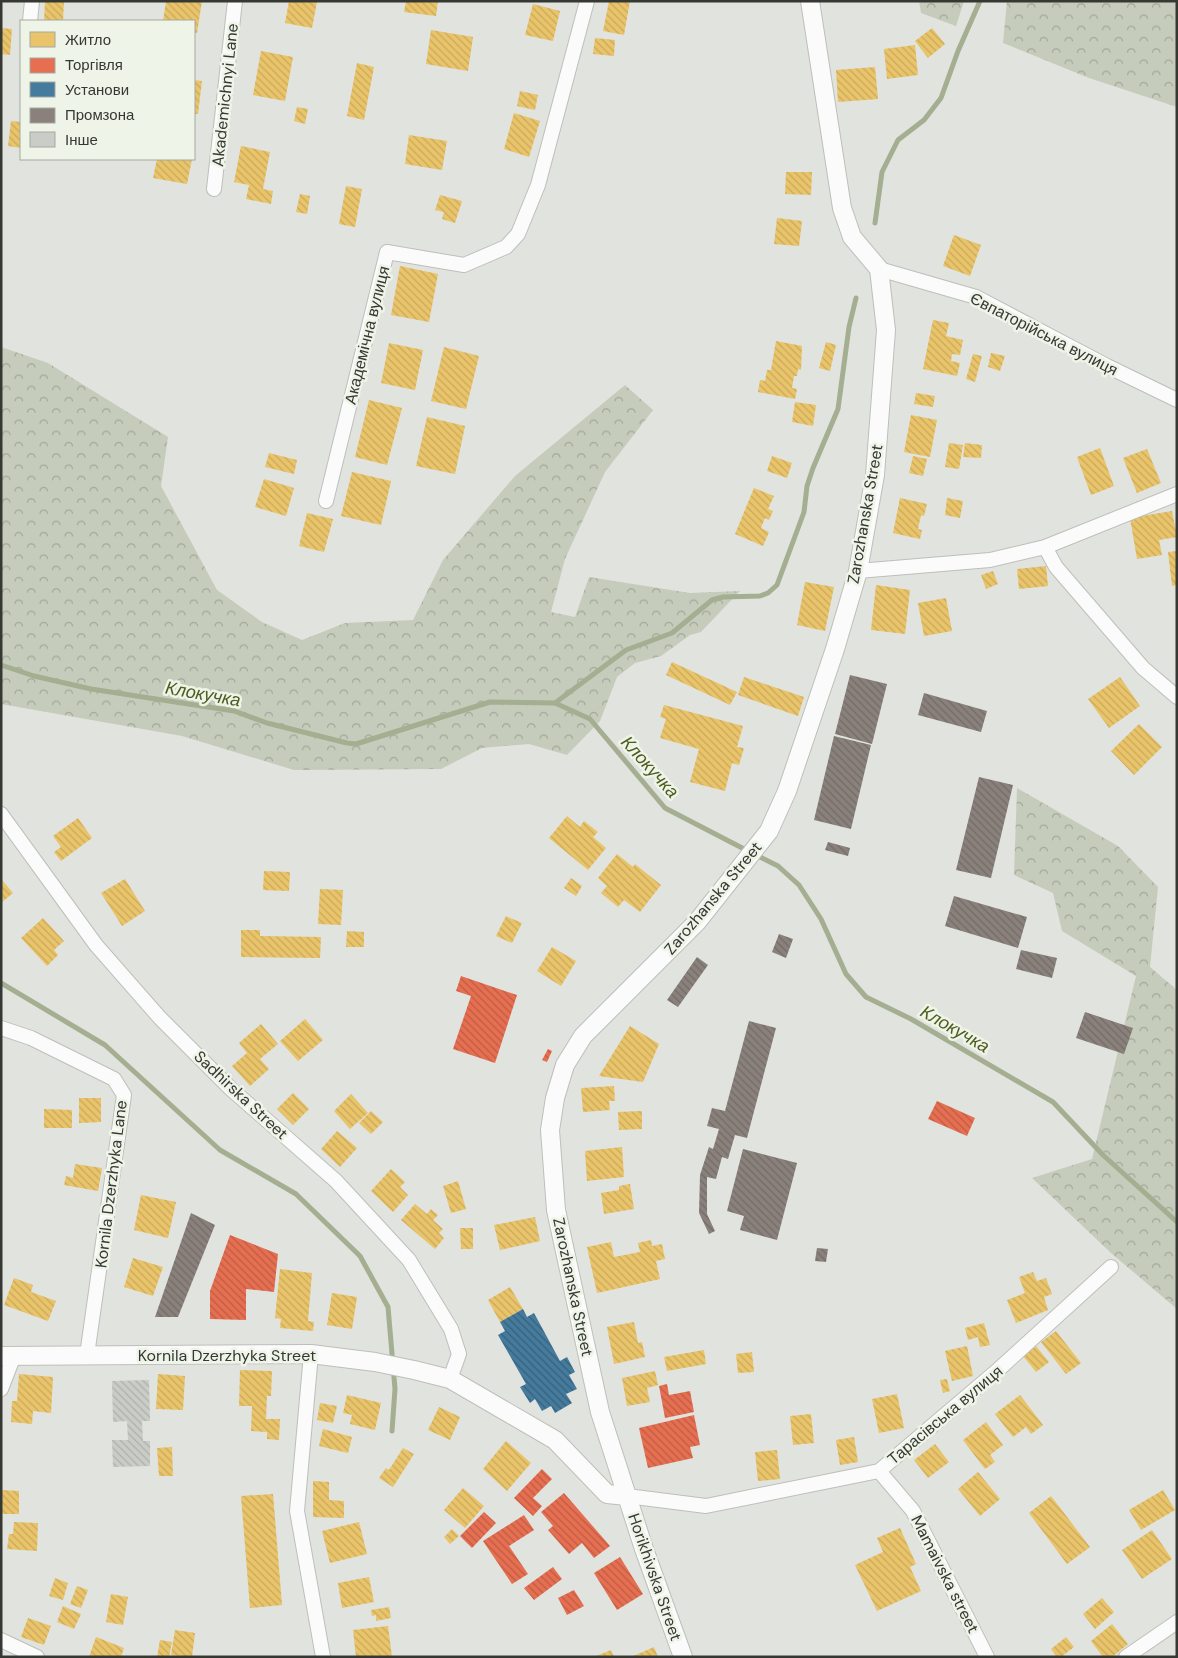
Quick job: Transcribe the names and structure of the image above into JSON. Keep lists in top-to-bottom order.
{
  "streets": {
    "street": [
      "Akademichnyi Lane",
      "Євпаторійська вулиця",
      "Академічна вулиця",
      "Zarozhanska Street",
      "Sadhirska Street",
      "Kornila Dzerzhyka Lane",
      "Kornila Dzerzhyka Street",
      "Тарасівська вулиця",
      "Mamaivska street",
      "Horikhivska Street"
    ]
  },
  "crossings": [
    ["Євпаторійська вулиця", "Zarozhanska Street"],
    ["Zarozhanska Street", "Horikhivska Street"],
    ["Sadhirska Street", "Kornila Dzerzhyka Street"],
    ["Sadhirska Street", "Horikhivska Street"],
    ["Kornila Dzerzhyka Lane", "Kornila Dzerzhyka Street"],
    ["Kornila Dzerzhyka Street", "Horikhivska Street"],
    ["Тарасівська вулиця", "Mamaivska street"],
    ["Тарасівська вулиця", "Horikhivska Street"]
  ],
  "water": ["Клокучка"],
  "legend": [
    "Житло",
    "Торгівля",
    "Установи",
    "Промзона",
    "Інше"
  ]
}
